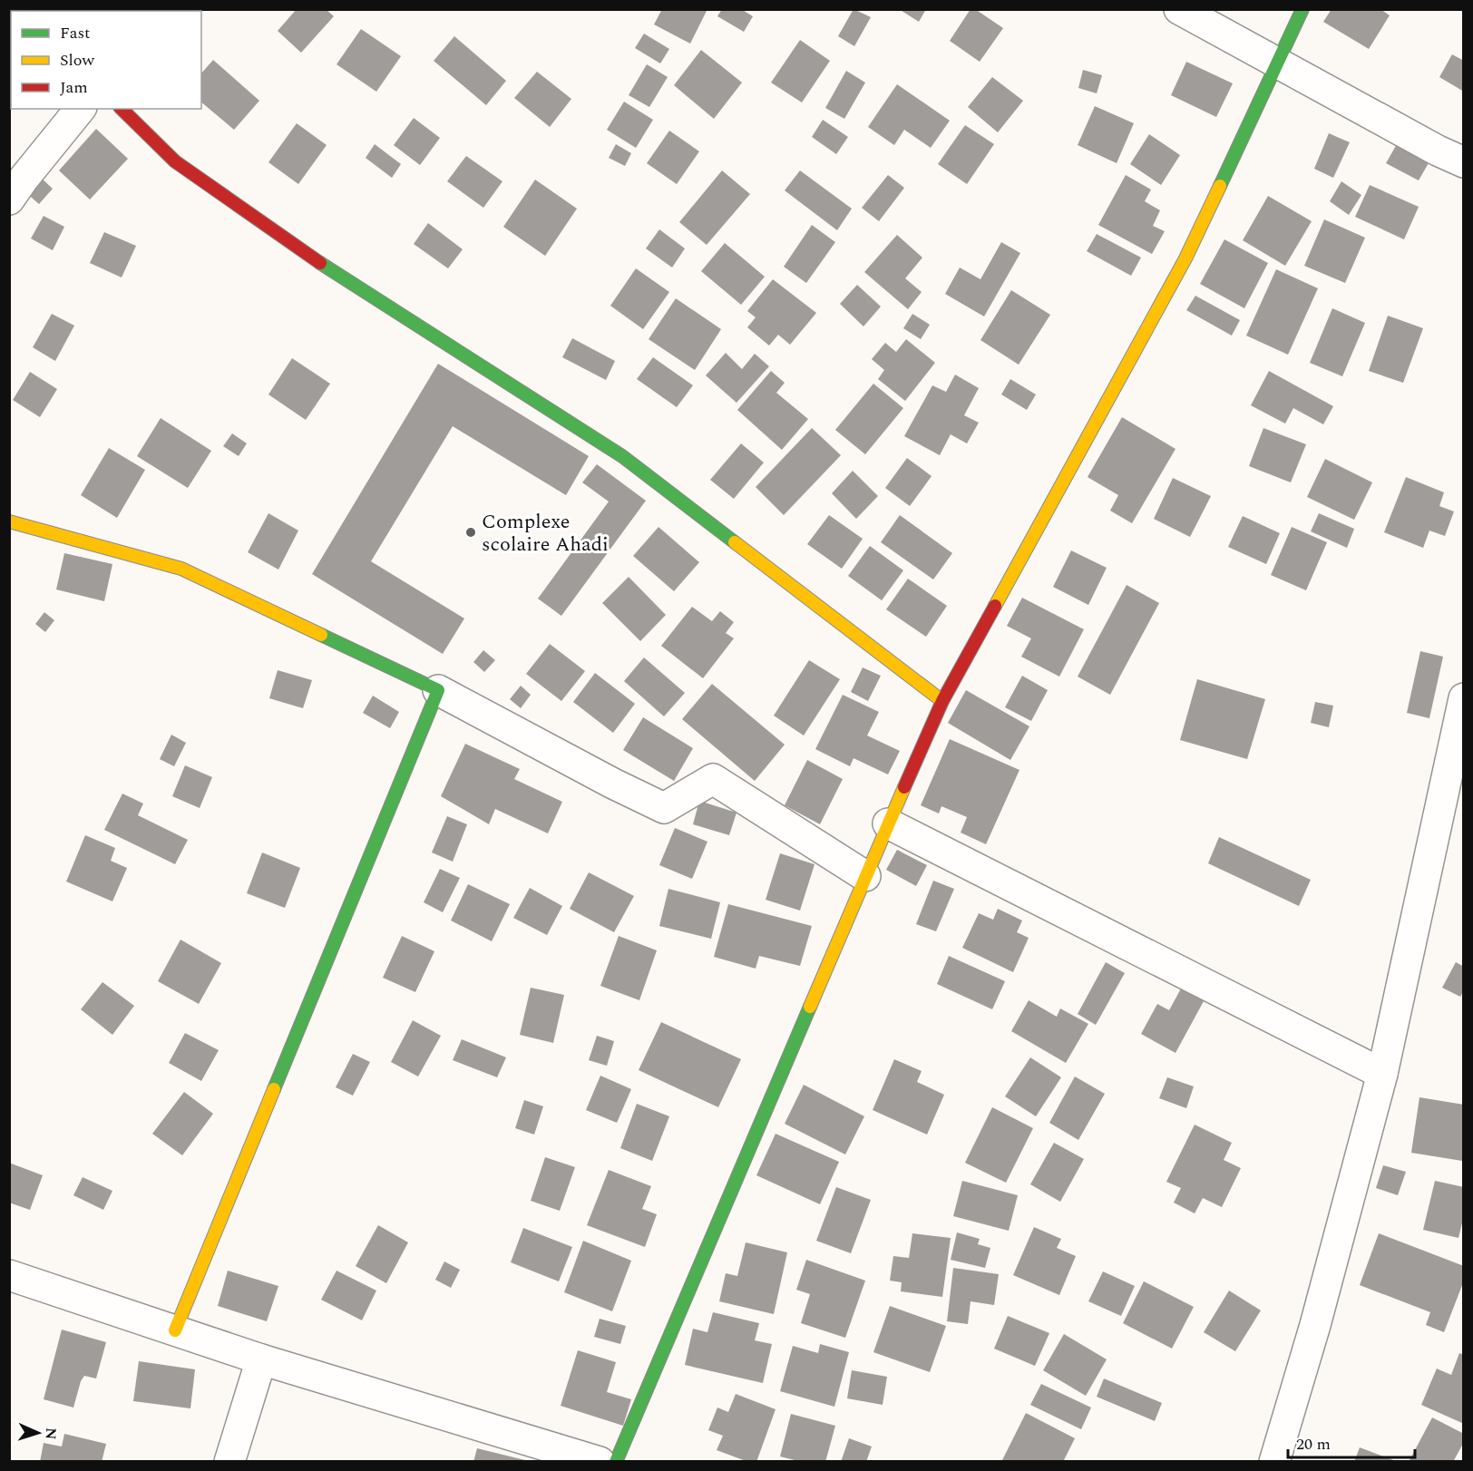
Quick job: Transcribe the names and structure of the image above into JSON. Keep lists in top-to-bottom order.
{
  "places": ["Complexe scolaire Ahadi"],
  "legend": ["Fast", "Slow", "Jam"],
  "scale_bar": "20 m",
  "north": "right"
}
